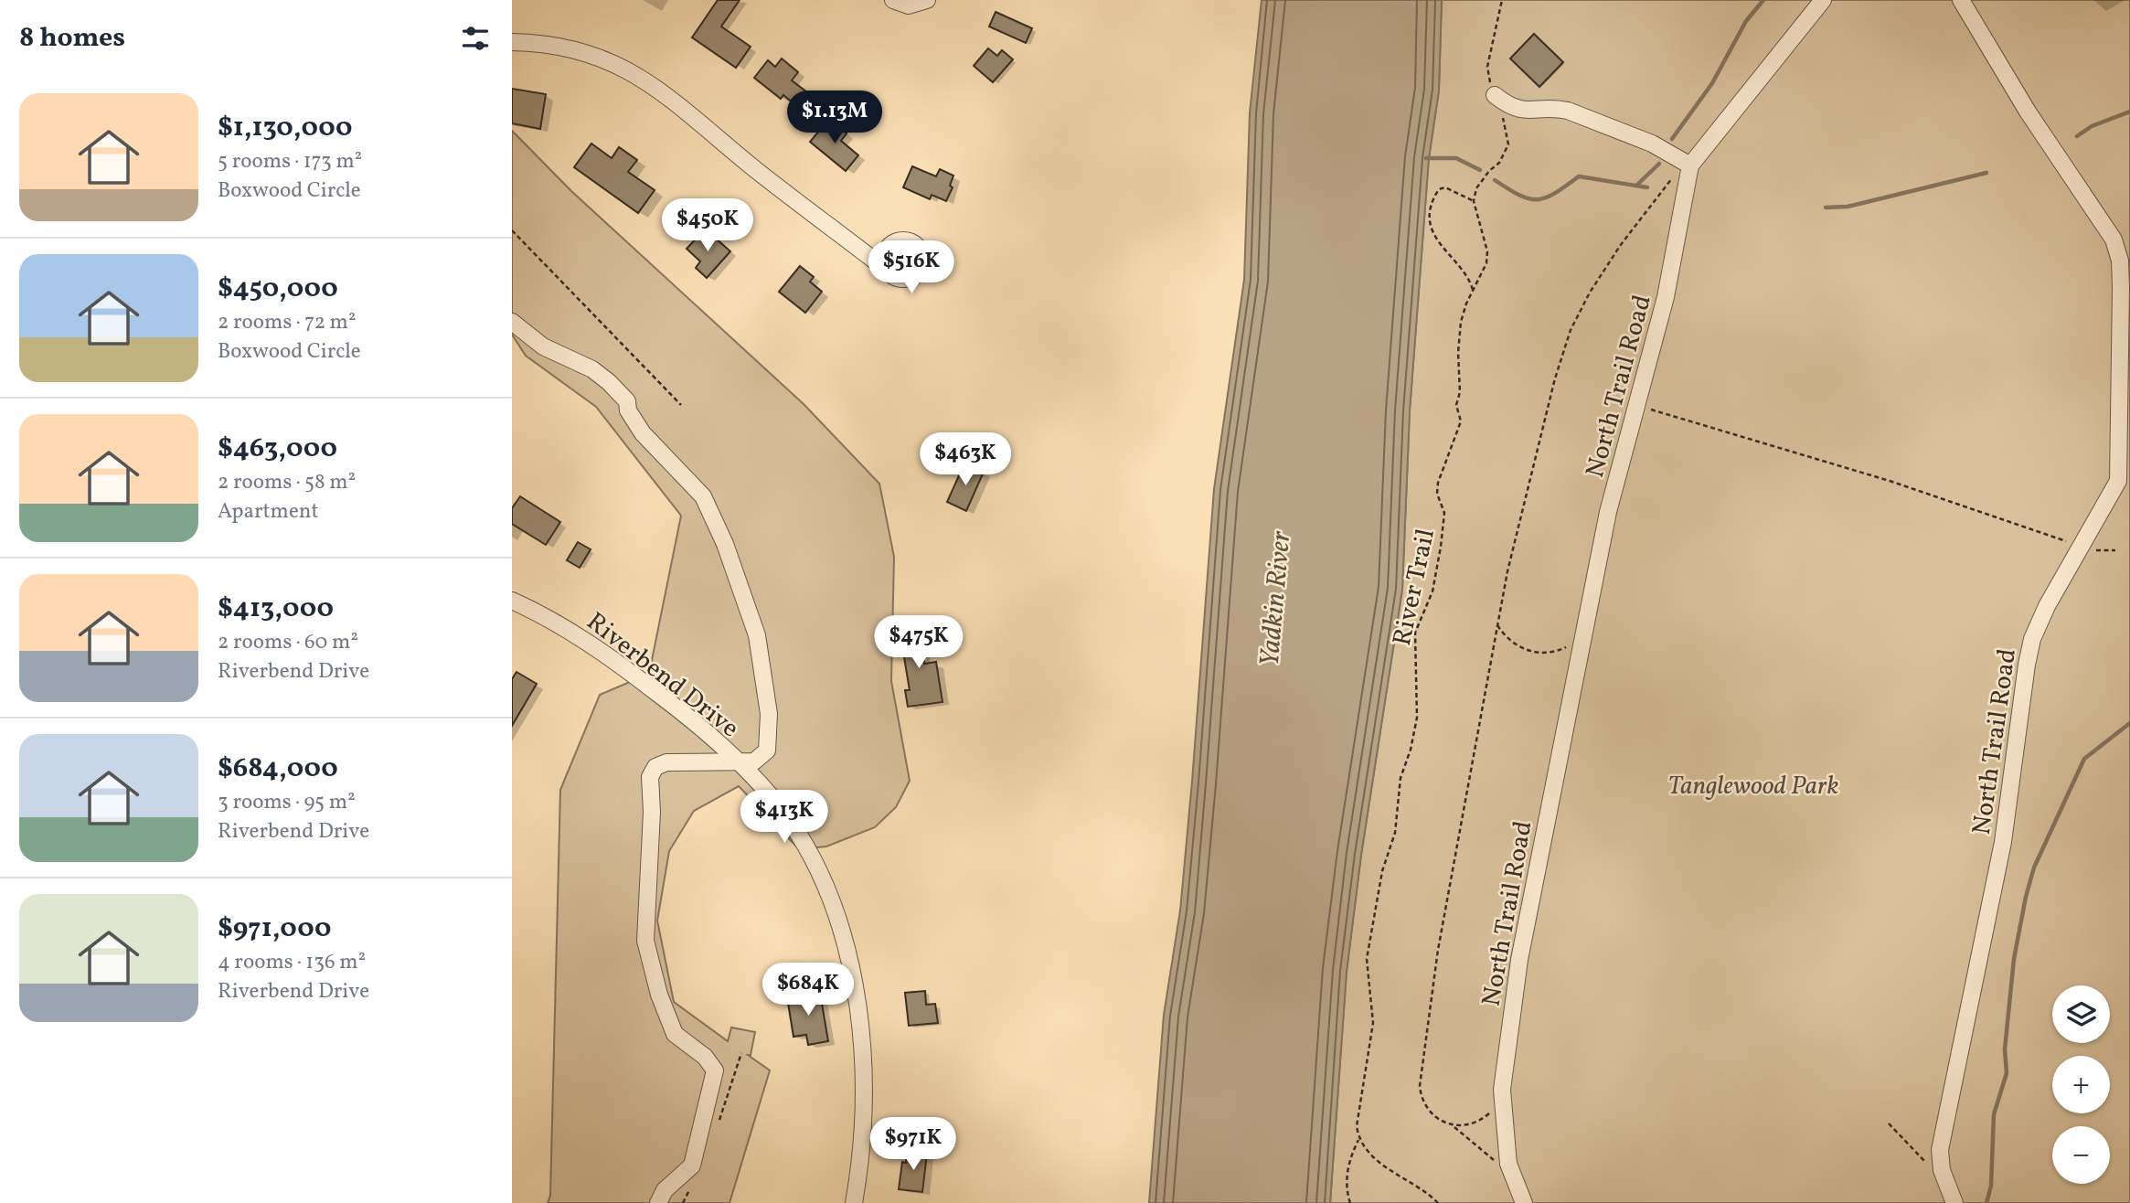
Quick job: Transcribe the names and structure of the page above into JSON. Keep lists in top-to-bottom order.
{
  "streets": {
    "street": ["North Trail Road", "Riverbend Drive"],
    "path": ["River Trail"]
  },
  "water": ["Yadkin River"],
  "parks": ["Tanglewood Park"],
  "page": {
    "heading": "8 homes",
    "list": [
      {
        "name": "$1,130,000",
        "note": "5 rooms · 173 m² · Boxwood Circle"
      },
      {
        "name": "$450,000",
        "note": "2 rooms · 72 m² · Boxwood Circle"
      },
      {
        "name": "$463,000",
        "note": "2 rooms · 58 m² · Apartment"
      },
      {
        "name": "$413,000",
        "note": "2 rooms · 60 m² · Riverbend Drive"
      },
      {
        "name": "$684,000",
        "note": "3 rooms · 95 m² · Riverbend Drive"
      },
      {
        "name": "$971,000",
        "note": "4 rooms · 136 m² · Riverbend Drive"
      }
    ],
    "price": [
      "$1.13M",
      "$450K",
      "$516K",
      "$463K",
      "$475K",
      "$413K",
      "$684K",
      "$971K"
    ],
    "map_buttons": ["+", "−"]
  }
}
